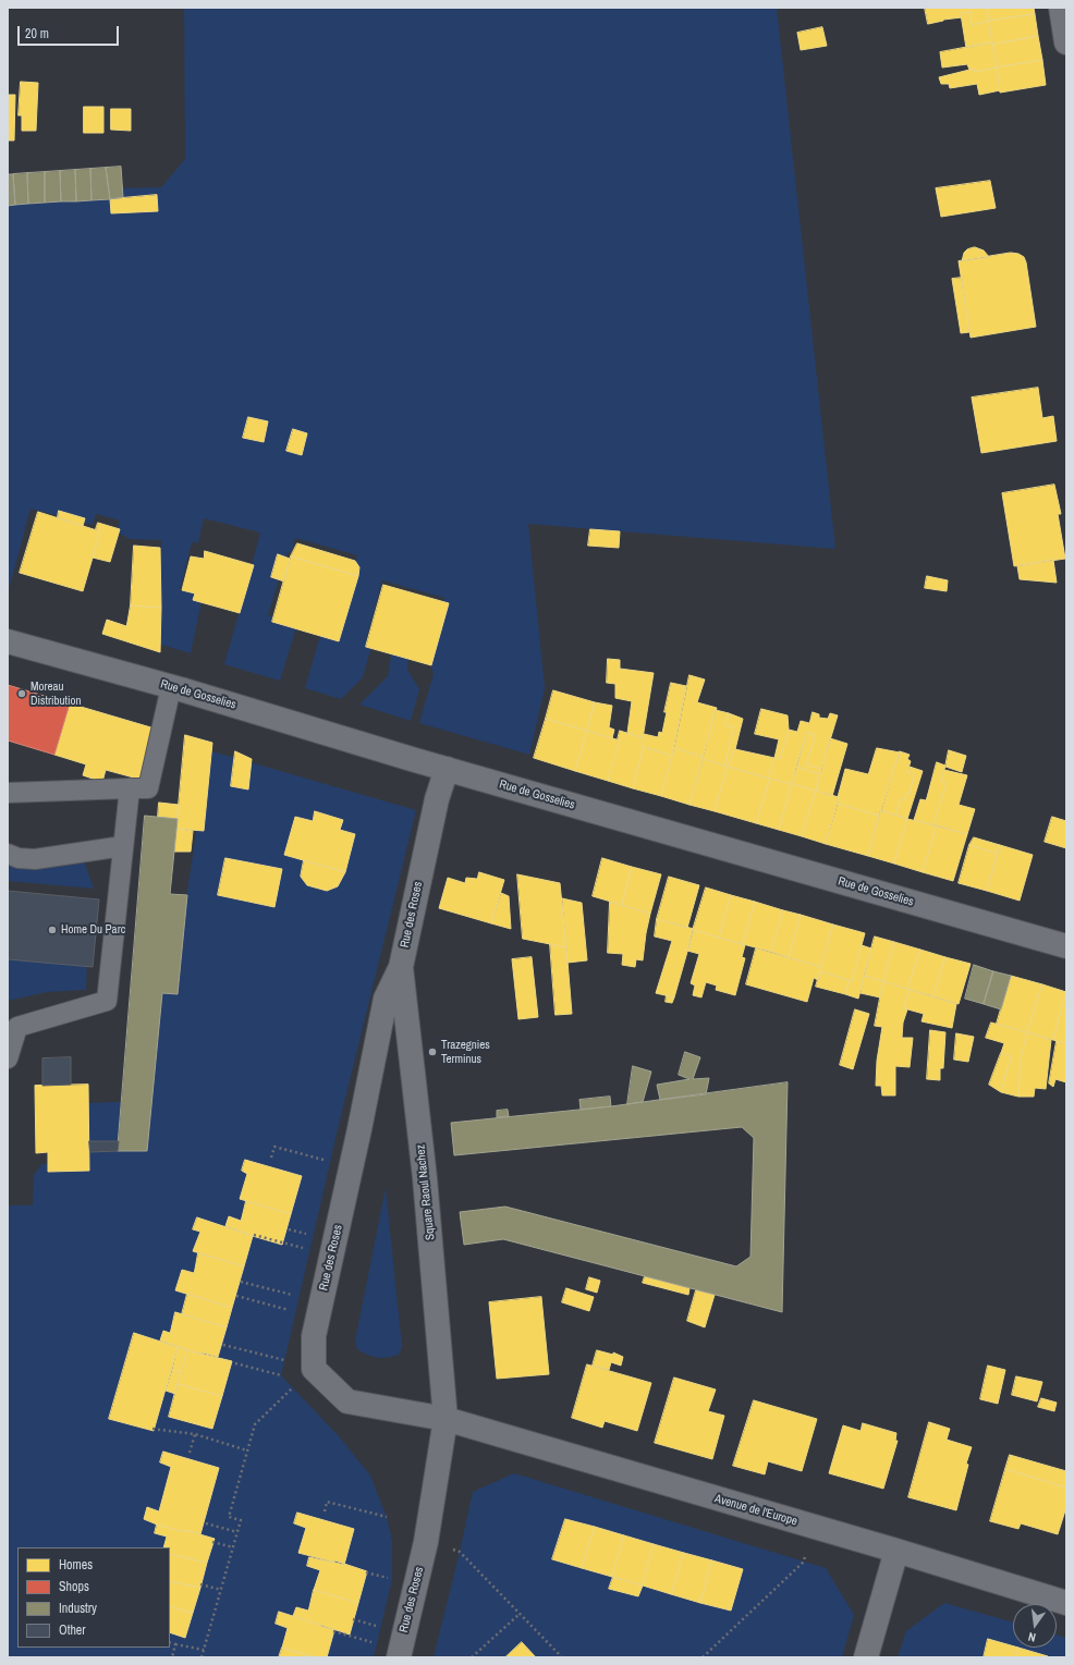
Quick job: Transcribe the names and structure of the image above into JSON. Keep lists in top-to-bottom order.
{
  "streets": {
    "street": [
      "Rue de Gosselies",
      "Rue des Roses",
      "Square Raoul Nachez",
      "Avenue de l'Europe"
    ]
  },
  "crossings": [
    ["Rue de Gosselies", "Rue des Roses"],
    ["Rue des Roses", "Square Raoul Nachez"],
    ["Rue des Roses", "Avenue de l'Europe"],
    ["Square Raoul Nachez", "Avenue de l'Europe"]
  ],
  "places": ["Moreau Distribution", "Home Du Parc", "Trazegnies Terminus"],
  "legend": [
    "Homes",
    "Shops",
    "Industry",
    "Other"
  ],
  "scale_bar": "20 m",
  "north": "bottom"
}
